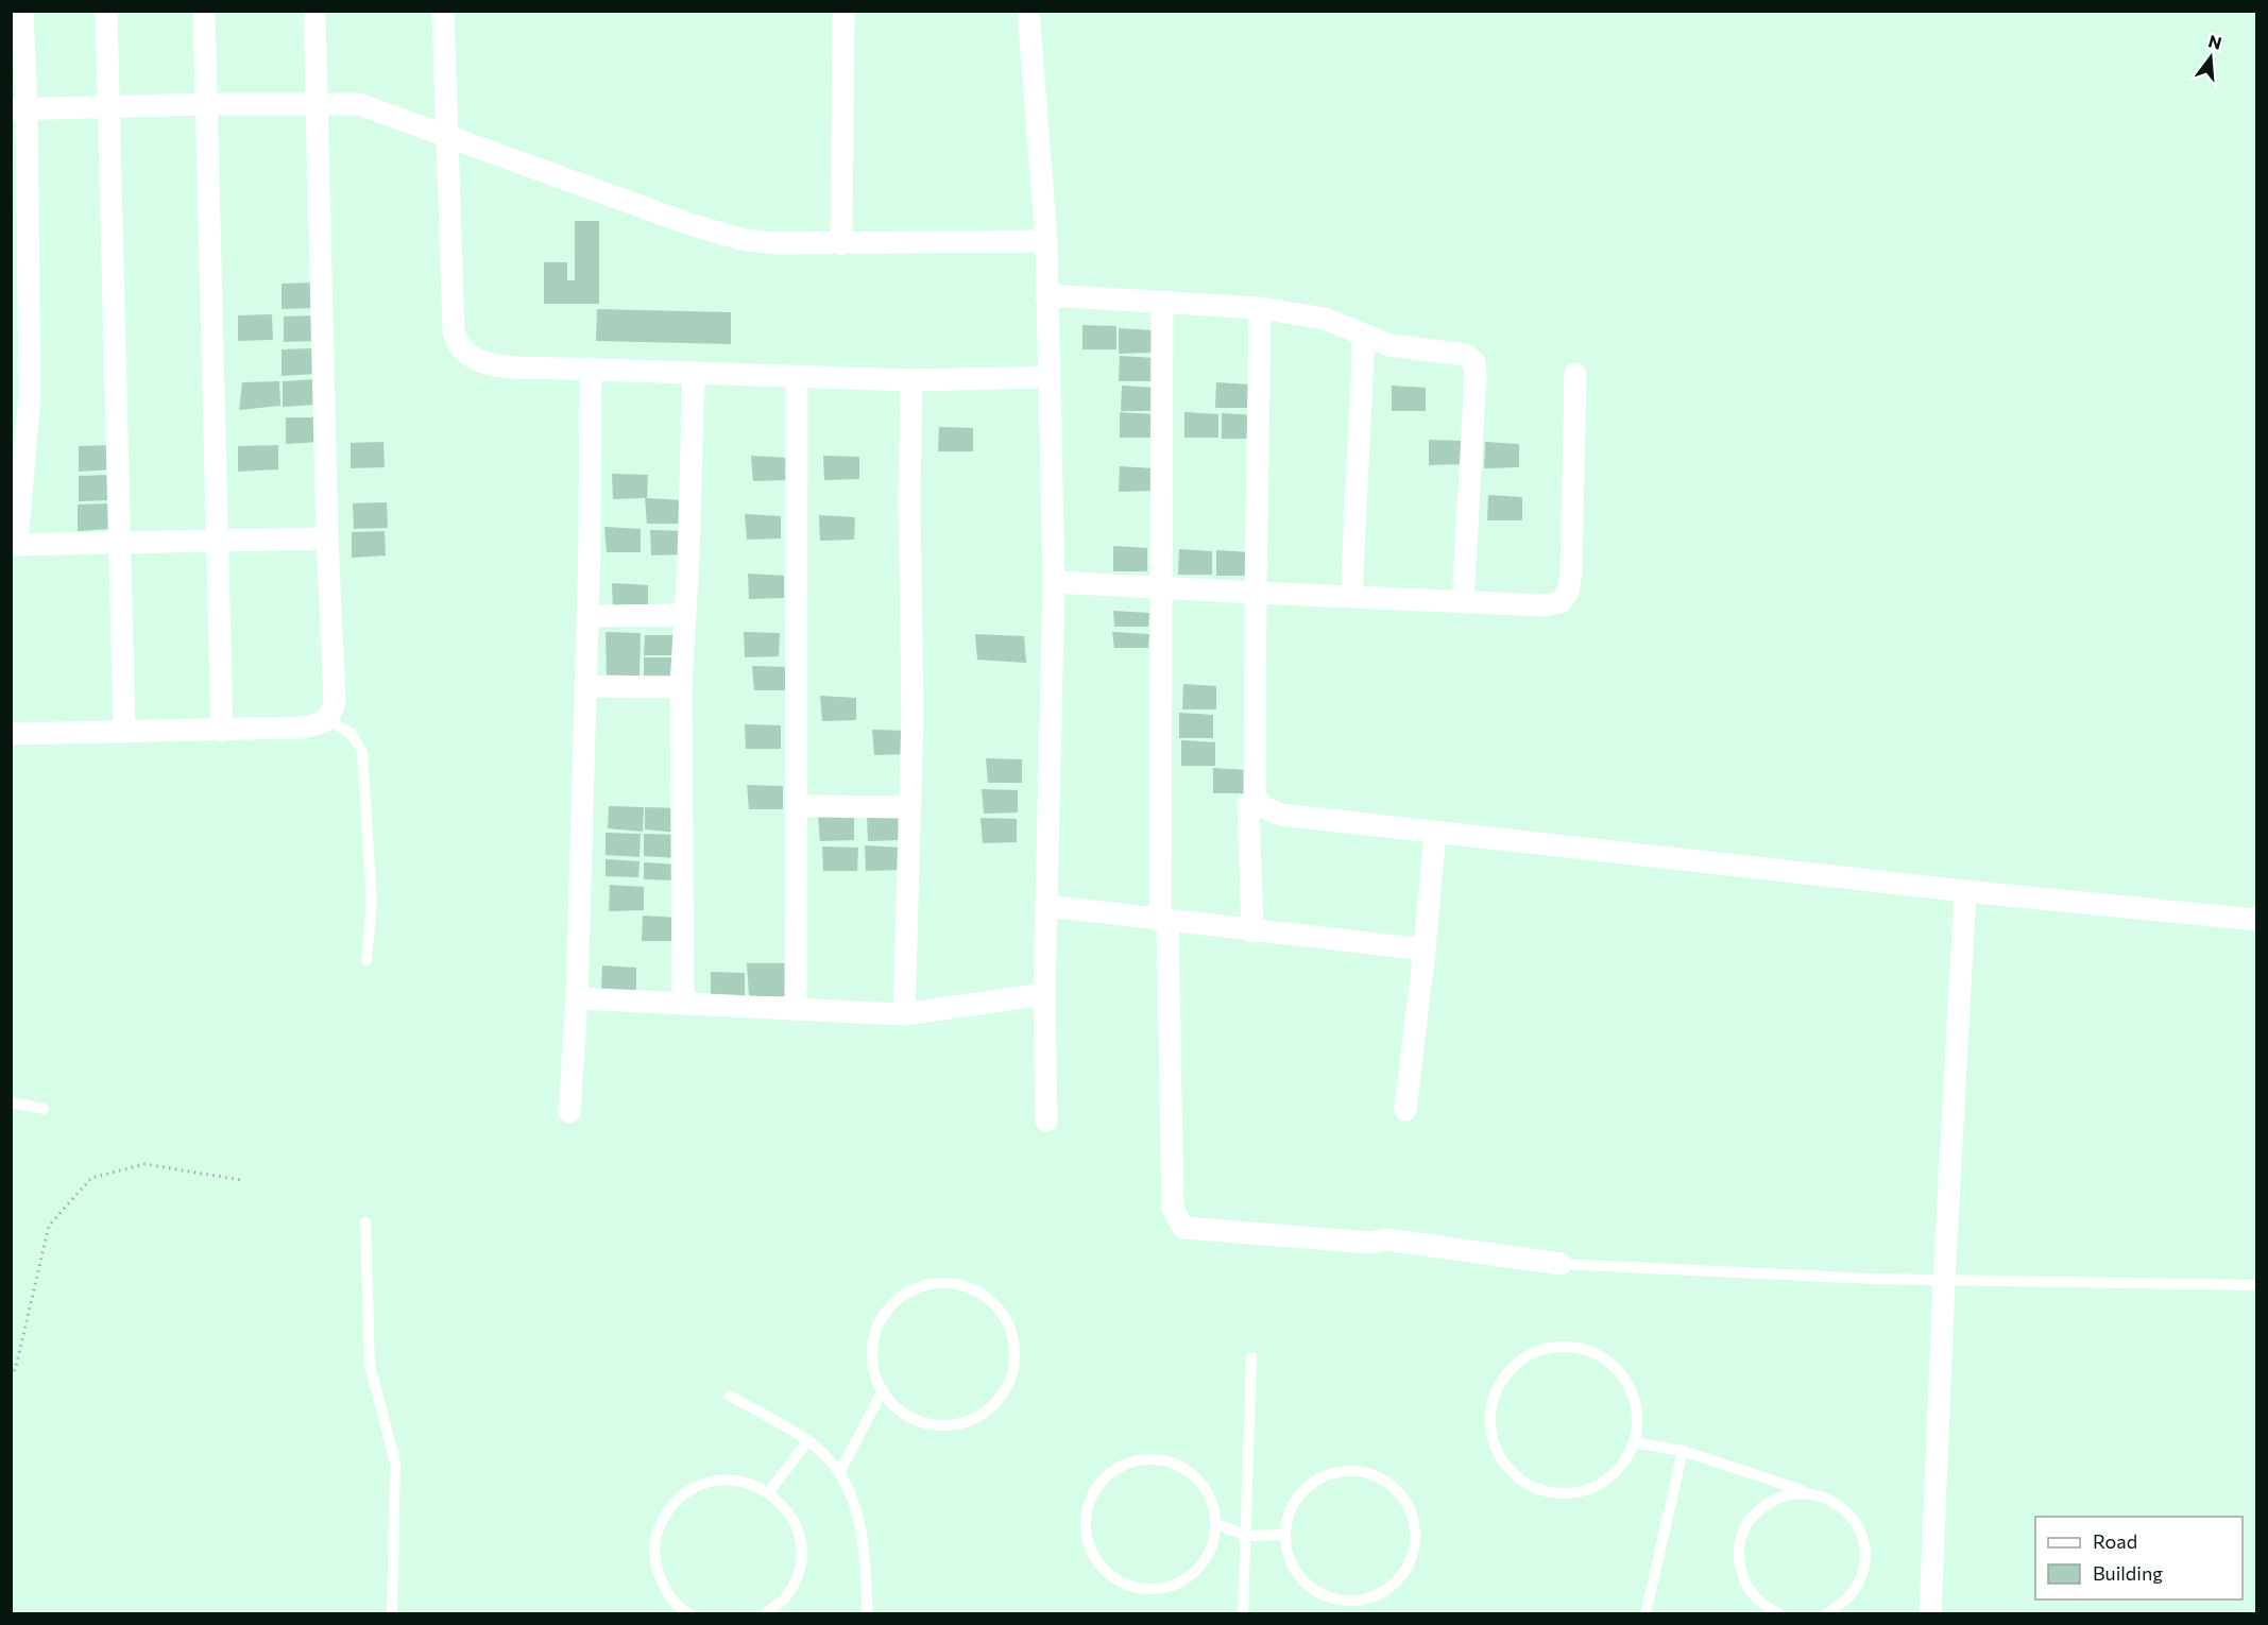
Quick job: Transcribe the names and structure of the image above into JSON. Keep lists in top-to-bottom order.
{
  "legend": ["Road", "Building"],
  "north": "top"
}
